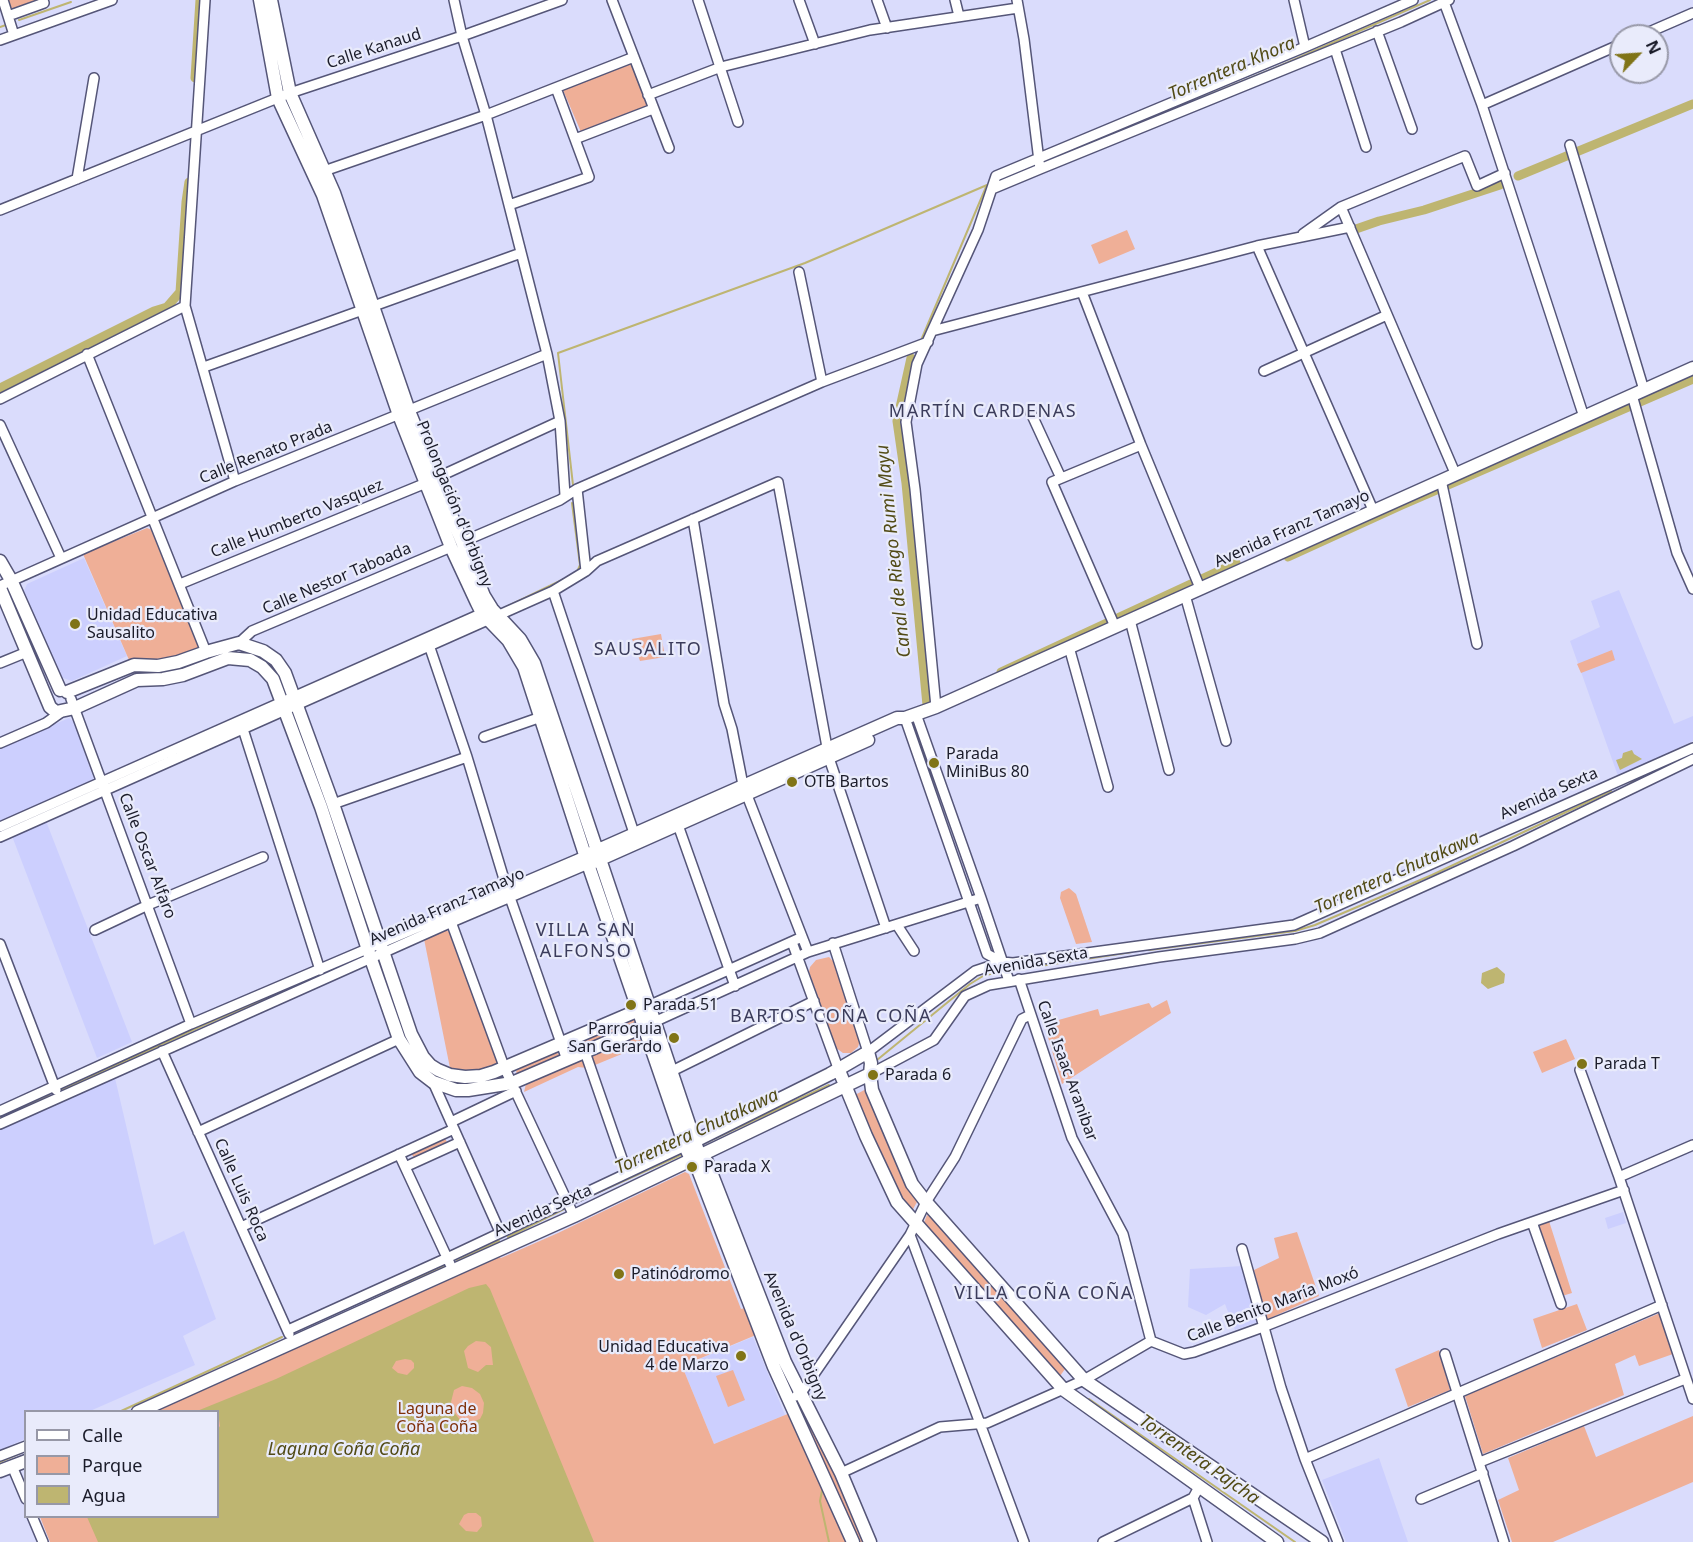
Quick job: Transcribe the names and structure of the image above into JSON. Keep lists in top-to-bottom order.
{
  "streets": {
    "main road": [
      "Prolongación d'Orbigny",
      "Avenida Franz Tamayo",
      "Avenida Sexta",
      "Calle Oscar Alfaro",
      "Avenida d'Orbigny"
    ],
    "street": [
      "Calle Kanaud",
      "Calle Renato Prada",
      "Calle Humberto Vasquez",
      "Calle Nestor Taboada",
      "Calle Isaac Aranibar",
      "Calle Luis Roca",
      "Calle Benito María Moxó"
    ]
  },
  "crossings": [
    ["Calle Kanaud", "Prolongación d'Orbigny"],
    ["Calle Renato Prada", "Prolongación d'Orbigny"],
    ["Calle Renato Prada", "Calle Oscar Alfaro"],
    ["Prolongación d'Orbigny", "Calle Humberto Vasquez"],
    ["Prolongación d'Orbigny", "Avenida Franz Tamayo"],
    ["Prolongación d'Orbigny", "Calle Nestor Taboada"],
    ["Prolongación d'Orbigny", "Avenida Sexta"],
    ["Prolongación d'Orbigny", "Avenida d'Orbigny"],
    ["Avenida Franz Tamayo", "Calle Oscar Alfaro"],
    ["Avenida Franz Tamayo", "Calle Luis Roca"],
    ["Avenida Sexta", "Calle Isaac Aranibar"],
    ["Avenida Sexta", "Calle Luis Roca"],
    ["Avenida Sexta", "Avenida d'Orbigny"],
    ["Calle Isaac Aranibar", "Calle Benito María Moxó"]
  ],
  "districts": [
    "MARTÍN CARDENAS",
    "SAUSALITO",
    "VILLA SAN ALFONSO",
    "BARTOS COÑA COÑA",
    "VILLA COÑA COÑA"
  ],
  "water": [
    "Torrentera Khora",
    "Canal de Riego Rumi Mayu",
    "Torrentera Chutakawa",
    "Laguna Coña Coña",
    "Torrentera Pajcha"
  ],
  "parks": ["Laguna de Coña Coña"],
  "places": [
    "Unidad Educativa Sausalito",
    "Parada MiniBus 80",
    "OTB Bartos",
    "Parada 51",
    "Parroquia San Gerardo",
    "Parada T",
    "Parada 6",
    "Parada X",
    "Patinódromo",
    "Unidad Educativa 4 de Marzo"
  ],
  "legend": ["Calle", "Parque", "Agua"],
  "north": "top right"
}
